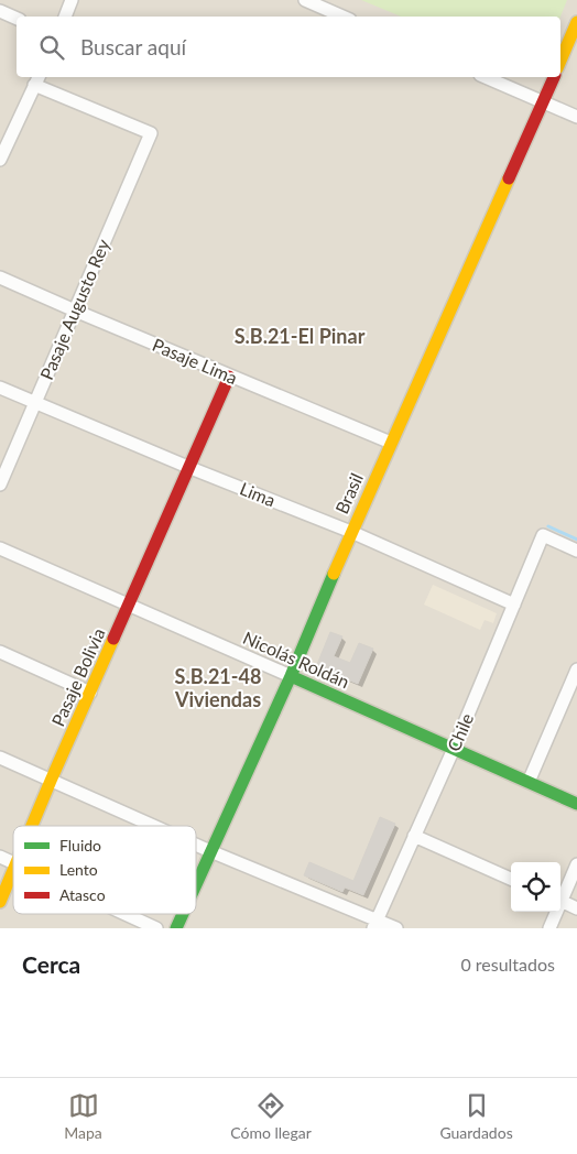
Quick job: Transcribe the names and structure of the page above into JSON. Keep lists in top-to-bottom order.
{
  "streets": {
    "street": [
      "Pasaje Augusto Rey",
      "Pasaje Lima",
      "Brasil",
      "Lima",
      "Nicolás Roldán",
      "Pasaje Bolivia",
      "Chile"
    ]
  },
  "crossings": [
    ["Pasaje Augusto Rey", "Pasaje Lima"],
    ["Pasaje Augusto Rey", "Lima"],
    ["Pasaje Lima", "Brasil"],
    ["Pasaje Lima", "Pasaje Bolivia"],
    ["Brasil", "Lima"],
    ["Brasil", "Nicolás Roldán"],
    ["Lima", "Pasaje Bolivia"],
    ["Lima", "Chile"],
    ["Nicolás Roldán", "Pasaje Bolivia"],
    ["Nicolás Roldán", "Chile"]
  ],
  "districts": ["S.B.21-El Pinar", "S.B.21-48 Viviendas"],
  "legend": ["Fluido", "Lento", "Atasco"],
  "page": {
    "search": "Buscar aquí",
    "heading": ["Cerca", "0 resultados"],
    "nav": ["Mapa", "Cómo llegar", "Guardados"]
  }
}
